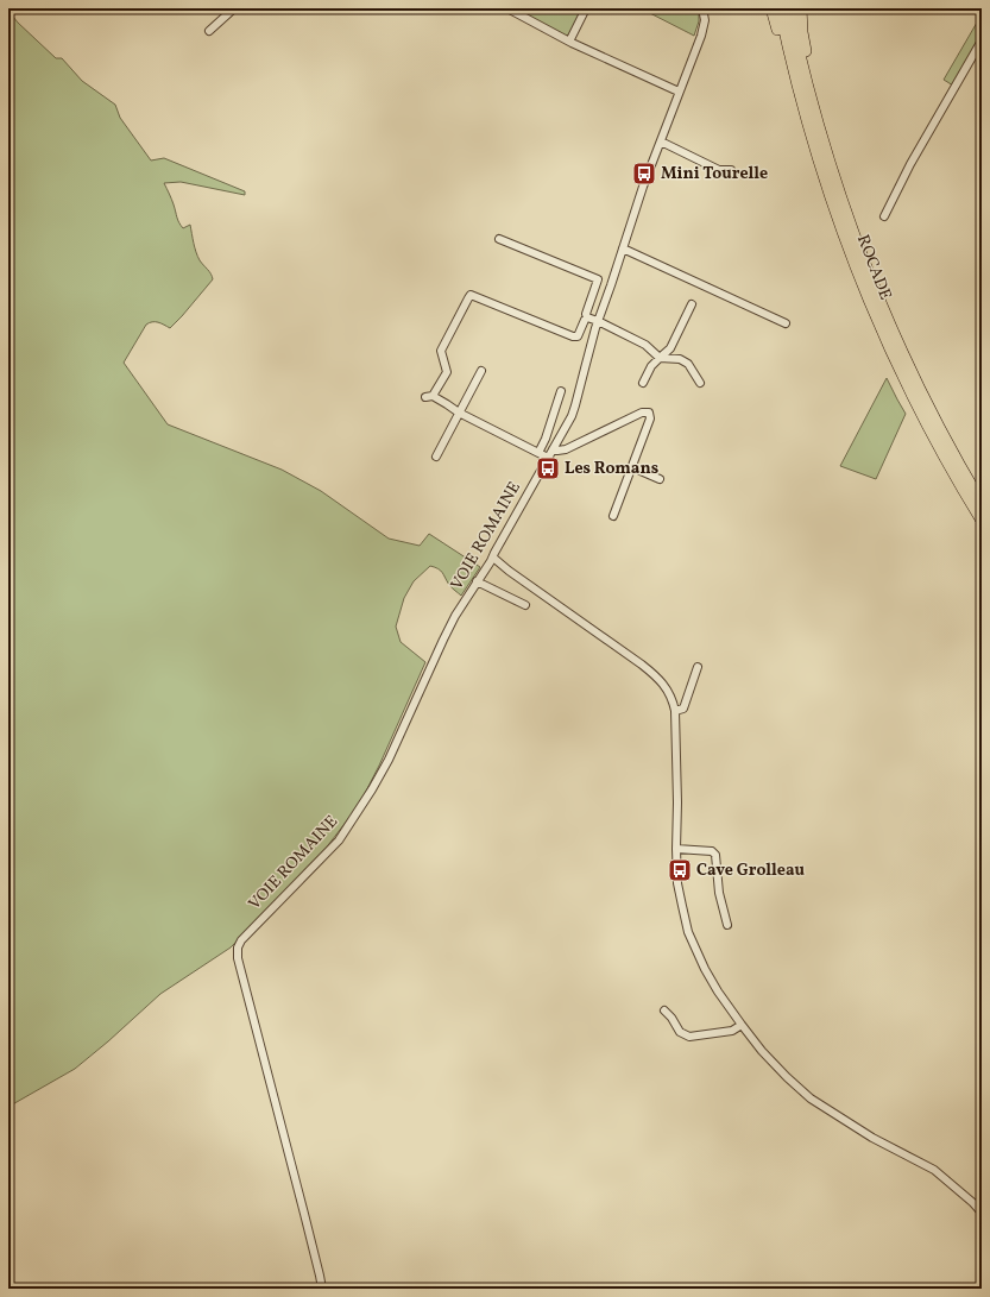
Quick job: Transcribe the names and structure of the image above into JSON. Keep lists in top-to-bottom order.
{
  "streets": {
    "highway": ["ROCADE"],
    "street": ["VOIE ROMAINE"]
  },
  "places": {
    "bus stop": ["Mini Tourelle", "Les Romans", "Cave Grolleau"]
  }
}
